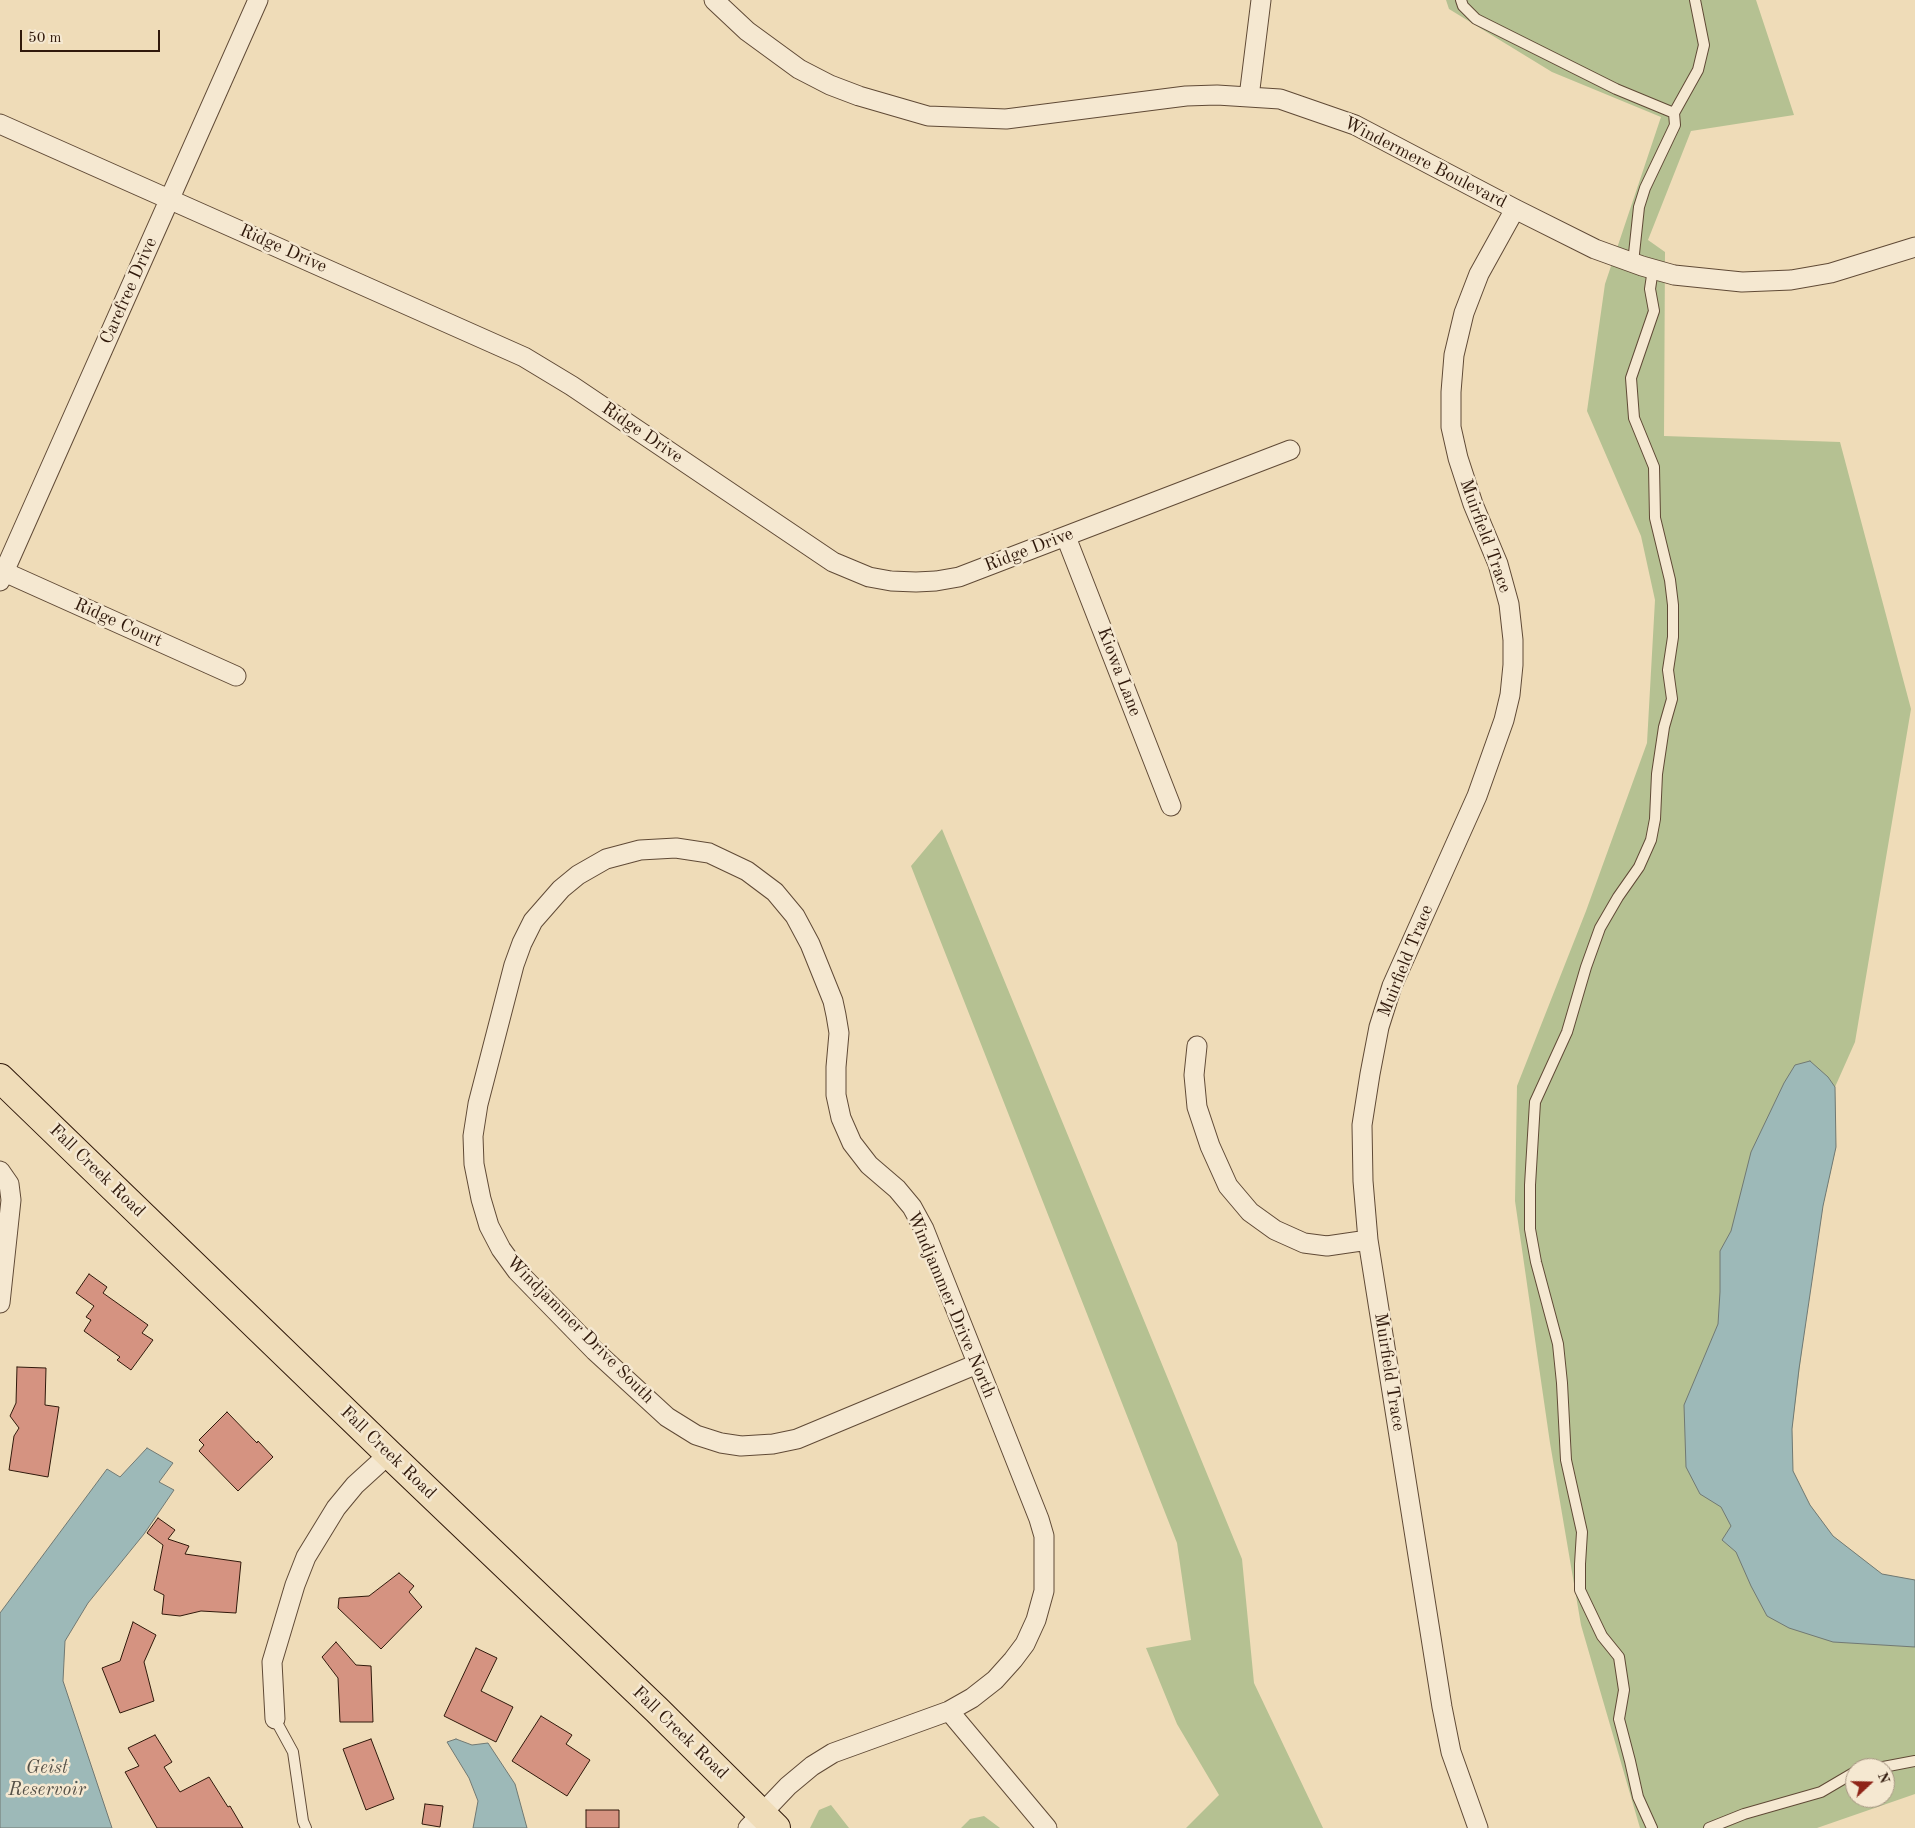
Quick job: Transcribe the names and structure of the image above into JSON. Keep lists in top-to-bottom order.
{
  "streets": {
    "main road": ["Fall Creek Road"],
    "street": [
      "Windermere Boulevard",
      "Ridge Drive",
      "Carefree Drive",
      "Muirfield Trace",
      "Ridge Court",
      "Kiowa Lane",
      "Windjammer Drive North",
      "Windjammer Drive South"
    ]
  },
  "crossings": [
    ["Windermere Boulevard", "Muirfield Trace"],
    ["Ridge Drive", "Carefree Drive"],
    ["Ridge Drive", "Kiowa Lane"],
    ["Carefree Drive", "Ridge Court"],
    ["Fall Creek Road", "Windjammer Drive North"],
    ["Windjammer Drive North", "Windjammer Drive South"]
  ],
  "water": ["Geist Reservoir"],
  "scale_bar": "50 m",
  "north": "right"
}
